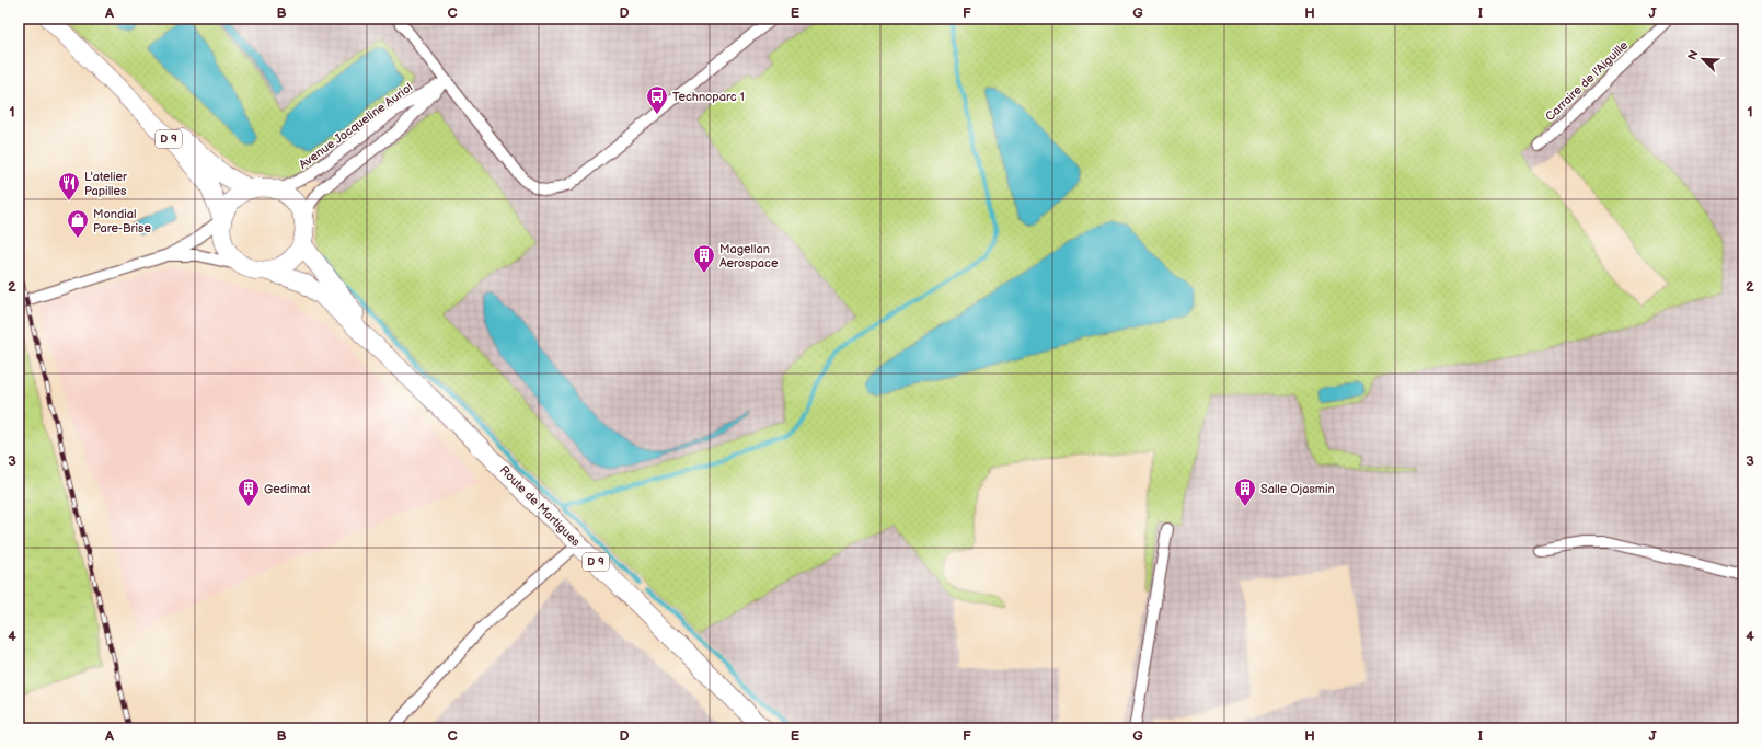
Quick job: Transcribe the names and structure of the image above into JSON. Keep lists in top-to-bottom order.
{
  "streets": {
    "main road": ["D 9", "Route de Martigues"],
    "street": ["Carraire de l'Aiguille", "Avenue Jacqueline Auriol"]
  },
  "crossings": [
    ["Avenue Jacqueline Auriol", "D 9"],
    ["Avenue Jacqueline Auriol", "Route de Martigues"],
    ["D 9", "Route de Martigues"]
  ],
  "places": {
    "bus stop": ["Technoparc 1"],
    "restaurant": ["L'atelier Papilles"],
    "shop": ["Mondial Pare-Brise"],
    "building": ["Magellan Aerospace", "Gedimat", "Salle Ojasmin"]
  },
  "north": "top left",
  "grid": {
    "columns": [
      "A",
      "B",
      "C",
      "D",
      "E",
      "F",
      "G",
      "H",
      "I",
      "J"
    ],
    "rows": [
      "1",
      "2",
      "3",
      "4"
    ]
  }
}
